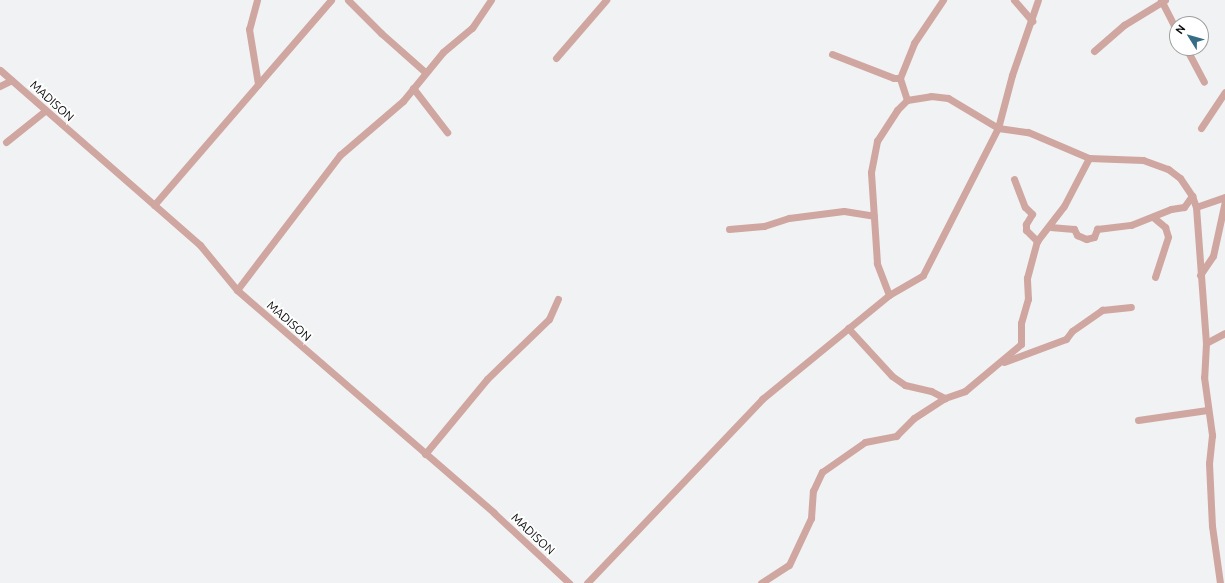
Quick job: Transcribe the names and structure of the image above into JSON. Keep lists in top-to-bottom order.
{
  "streets": {
    "street": ["MADISON"]
  },
  "north": "top left"
}
